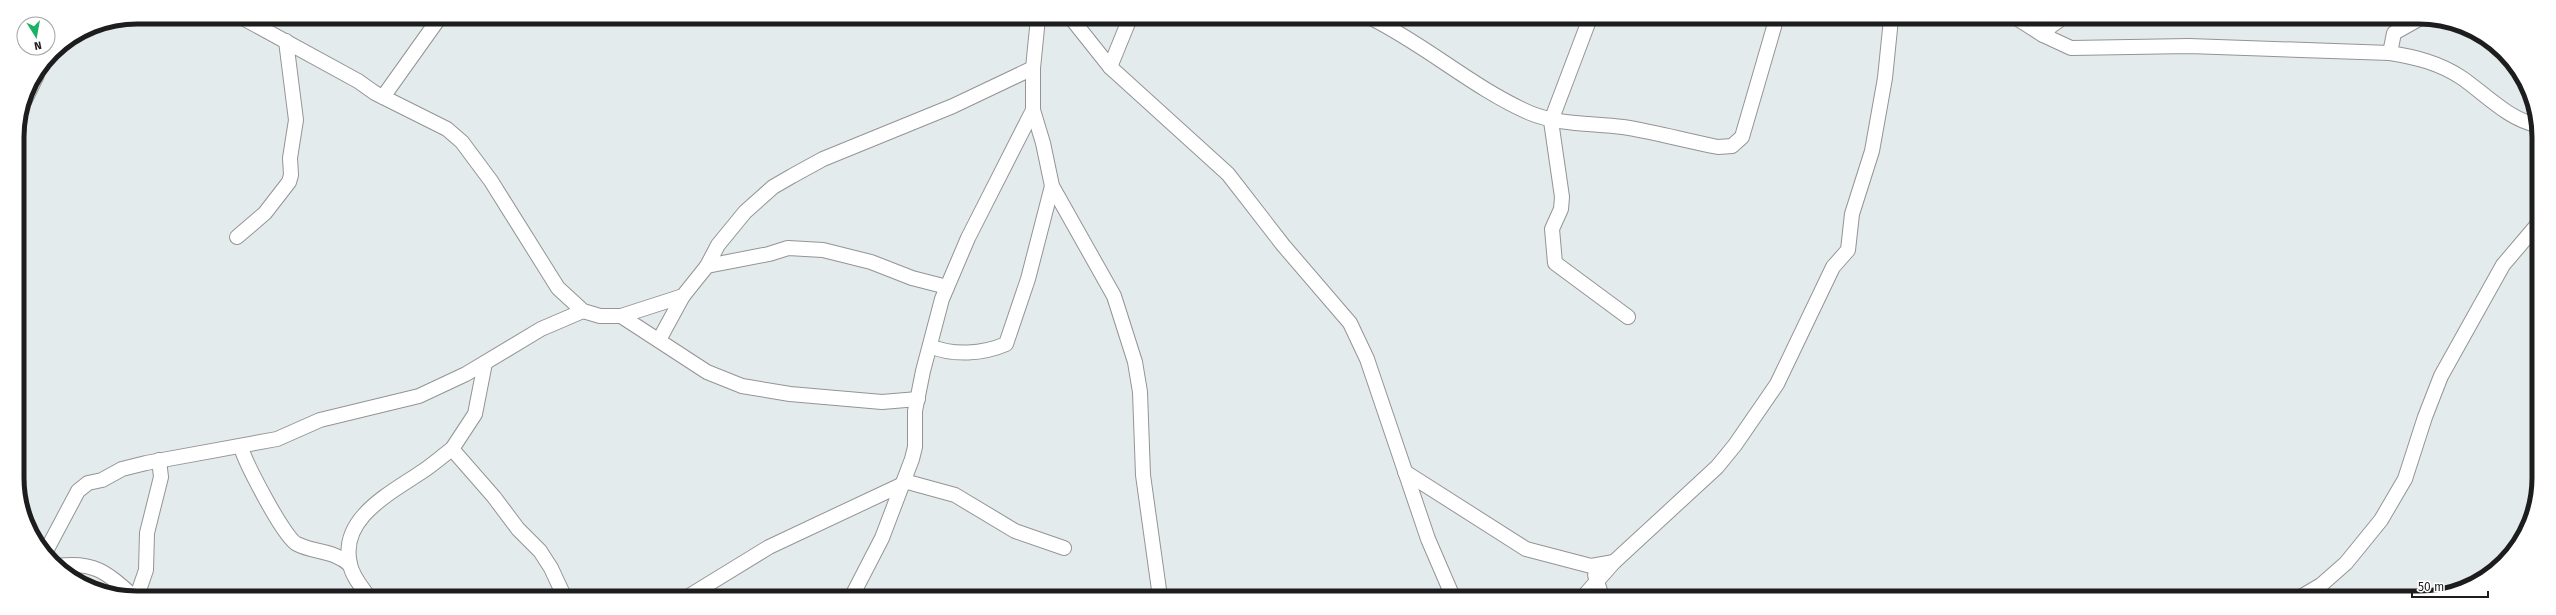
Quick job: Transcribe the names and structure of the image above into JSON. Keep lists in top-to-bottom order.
{
  "scale_bar": "50 m",
  "north": "bottom"
}
